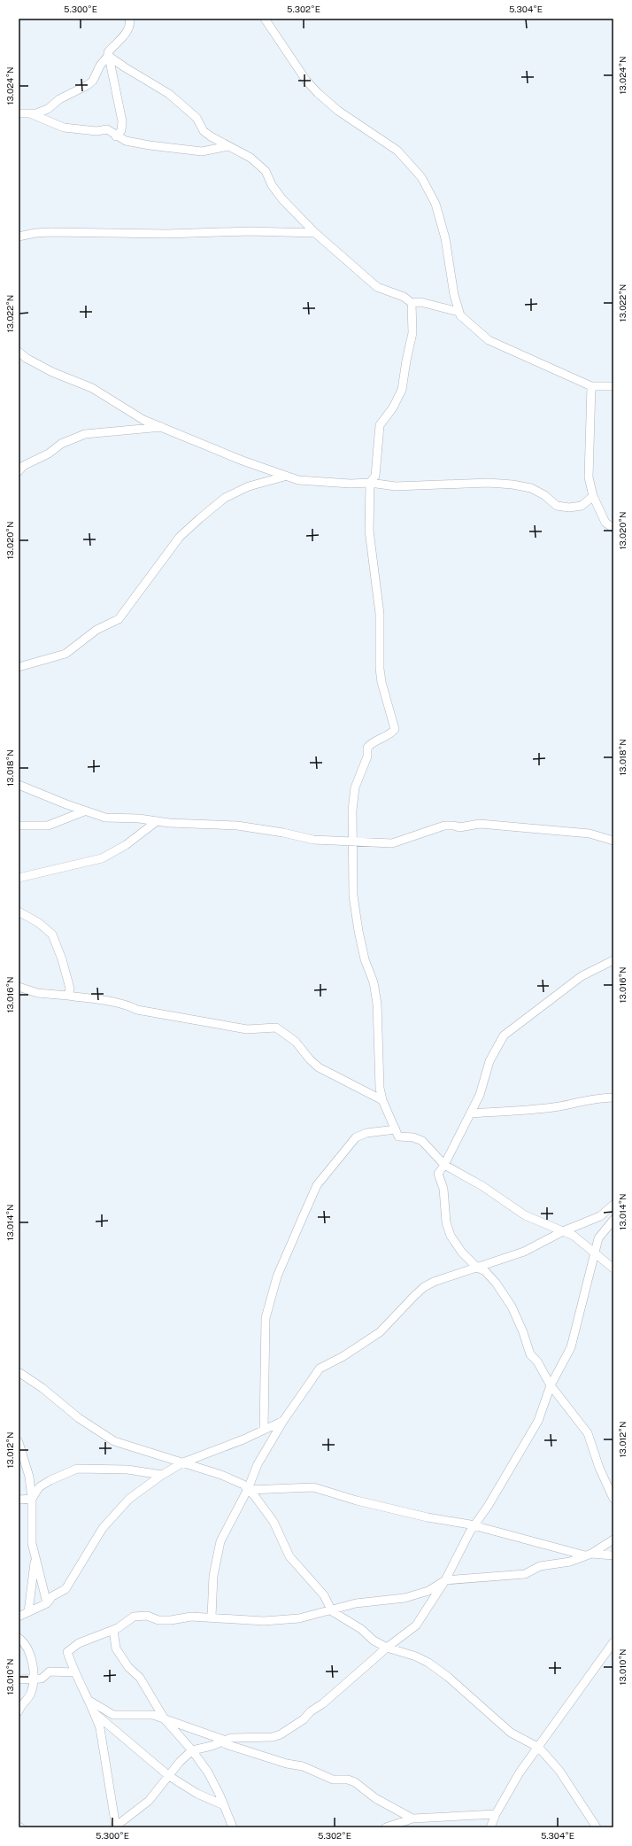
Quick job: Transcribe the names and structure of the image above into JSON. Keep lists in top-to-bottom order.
{
  "coordinates": [
    "5.300°E",
    "5.302°E",
    "5.304°E",
    "13.024°N",
    "13.022°N",
    "13.020°N",
    "13.018°N",
    "13.016°N",
    "13.014°N",
    "13.012°N",
    "13.010°N"
  ]
}
